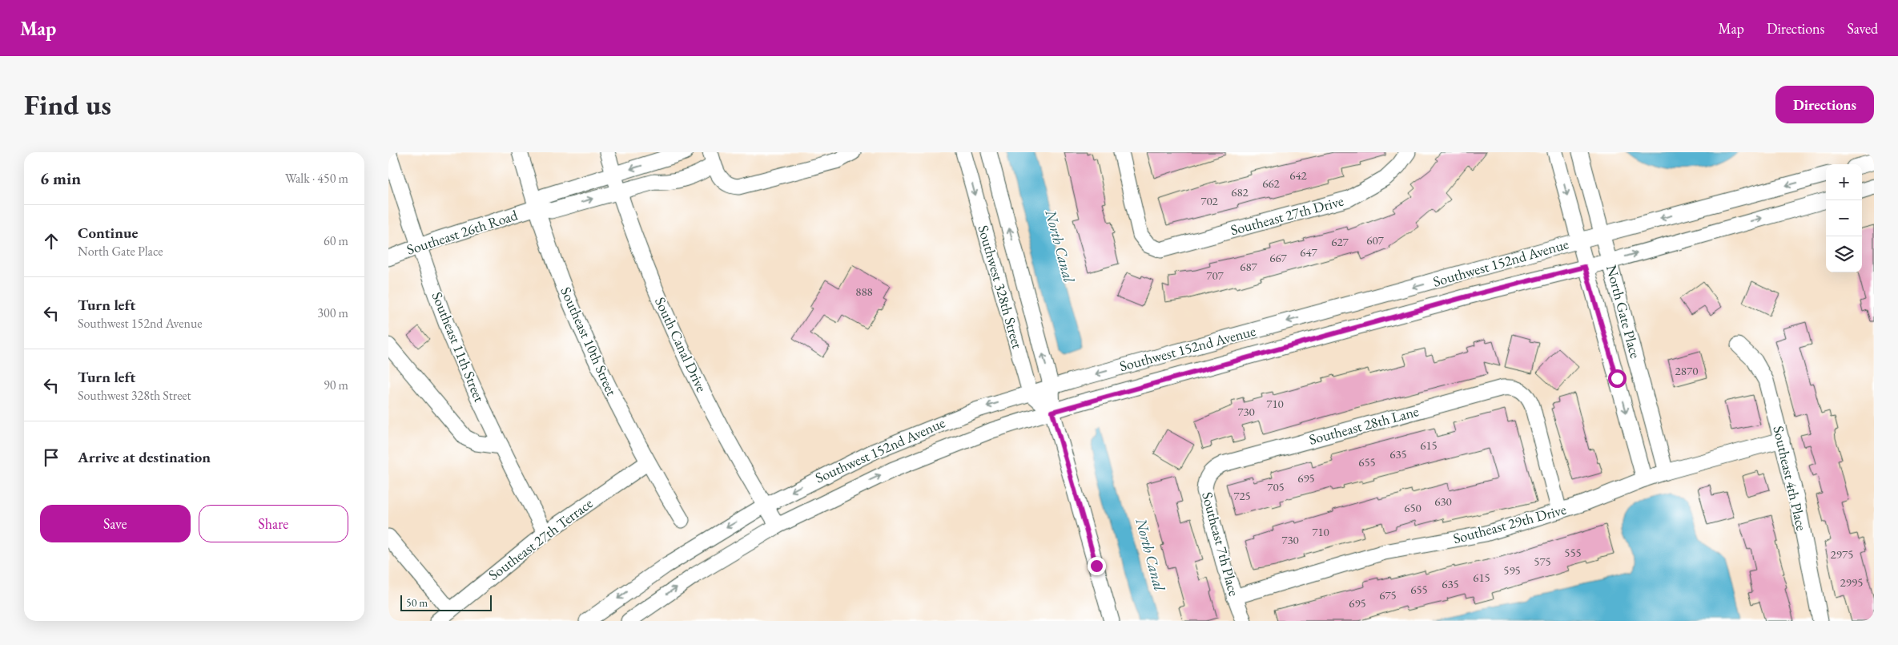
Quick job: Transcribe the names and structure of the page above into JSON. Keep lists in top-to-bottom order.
{
  "streets": {
    "street": [
      "Southeast 27th Drive",
      "Southeast 26th Road",
      "Southwest 152nd Avenue",
      "Southwest 328th Street",
      "North Gate Place",
      "Southeast 10th Street",
      "South Canal Drive",
      "Southeast 11th Street",
      "Southeast 28th Lane",
      "Southeast 4th Place",
      "Southeast 29th Drive",
      "Southeast 27th Terrace",
      "Southeast 7th Place"
    ]
  },
  "crossings": [
    ["Southeast 26th Road", "Southeast 10th Street"],
    ["Southeast 26th Road", "South Canal Drive"],
    ["Southeast 26th Road", "Southeast 11th Street"],
    ["Southwest 152nd Avenue", "Southwest 328th Street"],
    ["Southwest 152nd Avenue", "North Gate Place"],
    ["Southwest 152nd Avenue", "South Canal Drive"],
    ["North Gate Place", "Southeast 29th Drive"],
    ["Southeast 10th Street", "Southeast 27th Terrace"],
    ["Southeast 11th Street", "Southeast 27th Terrace"],
    ["Southeast 28th Lane", "Southeast 29th Drive"],
    ["Southeast 28th Lane", "Southeast 7th Place"],
    ["Southeast 4th Place", "Southeast 29th Drive"],
    ["Southeast 29th Drive", "Southeast 7th Place"]
  ],
  "water": ["North Canal"],
  "house_numbers": [
    "642",
    "662",
    "682",
    "702",
    "607",
    "627",
    "647",
    "667",
    "687",
    "707",
    "888",
    "2870",
    "710",
    "730",
    "615",
    "635",
    "655",
    "695",
    "705",
    "725",
    "630",
    "650",
    "710",
    "730",
    "555",
    "2975",
    "575",
    "595",
    "615",
    "2995",
    "635",
    "655",
    "675",
    "695"
  ],
  "scale_bar": "50 m",
  "page": {
    "header": "Map",
    "nav": ["Map", "Directions", "Saved"],
    "buttons": [
      "Directions",
      ["Save", "Share"]
    ],
    "title": "Find us",
    "heading": ["6 min", "Walk · 450 m"],
    "map_buttons": ["+", "−"],
    "list": [
      ["Continue", "North Gate Place", "60 m"],
      ["Turn left", "Southwest 152nd Avenue", "300 m"],
      ["Turn left", "Southwest 328th Street", "90 m"],
      "Arrive at destination"
    ],
    "scale": "50 m"
  }
}
